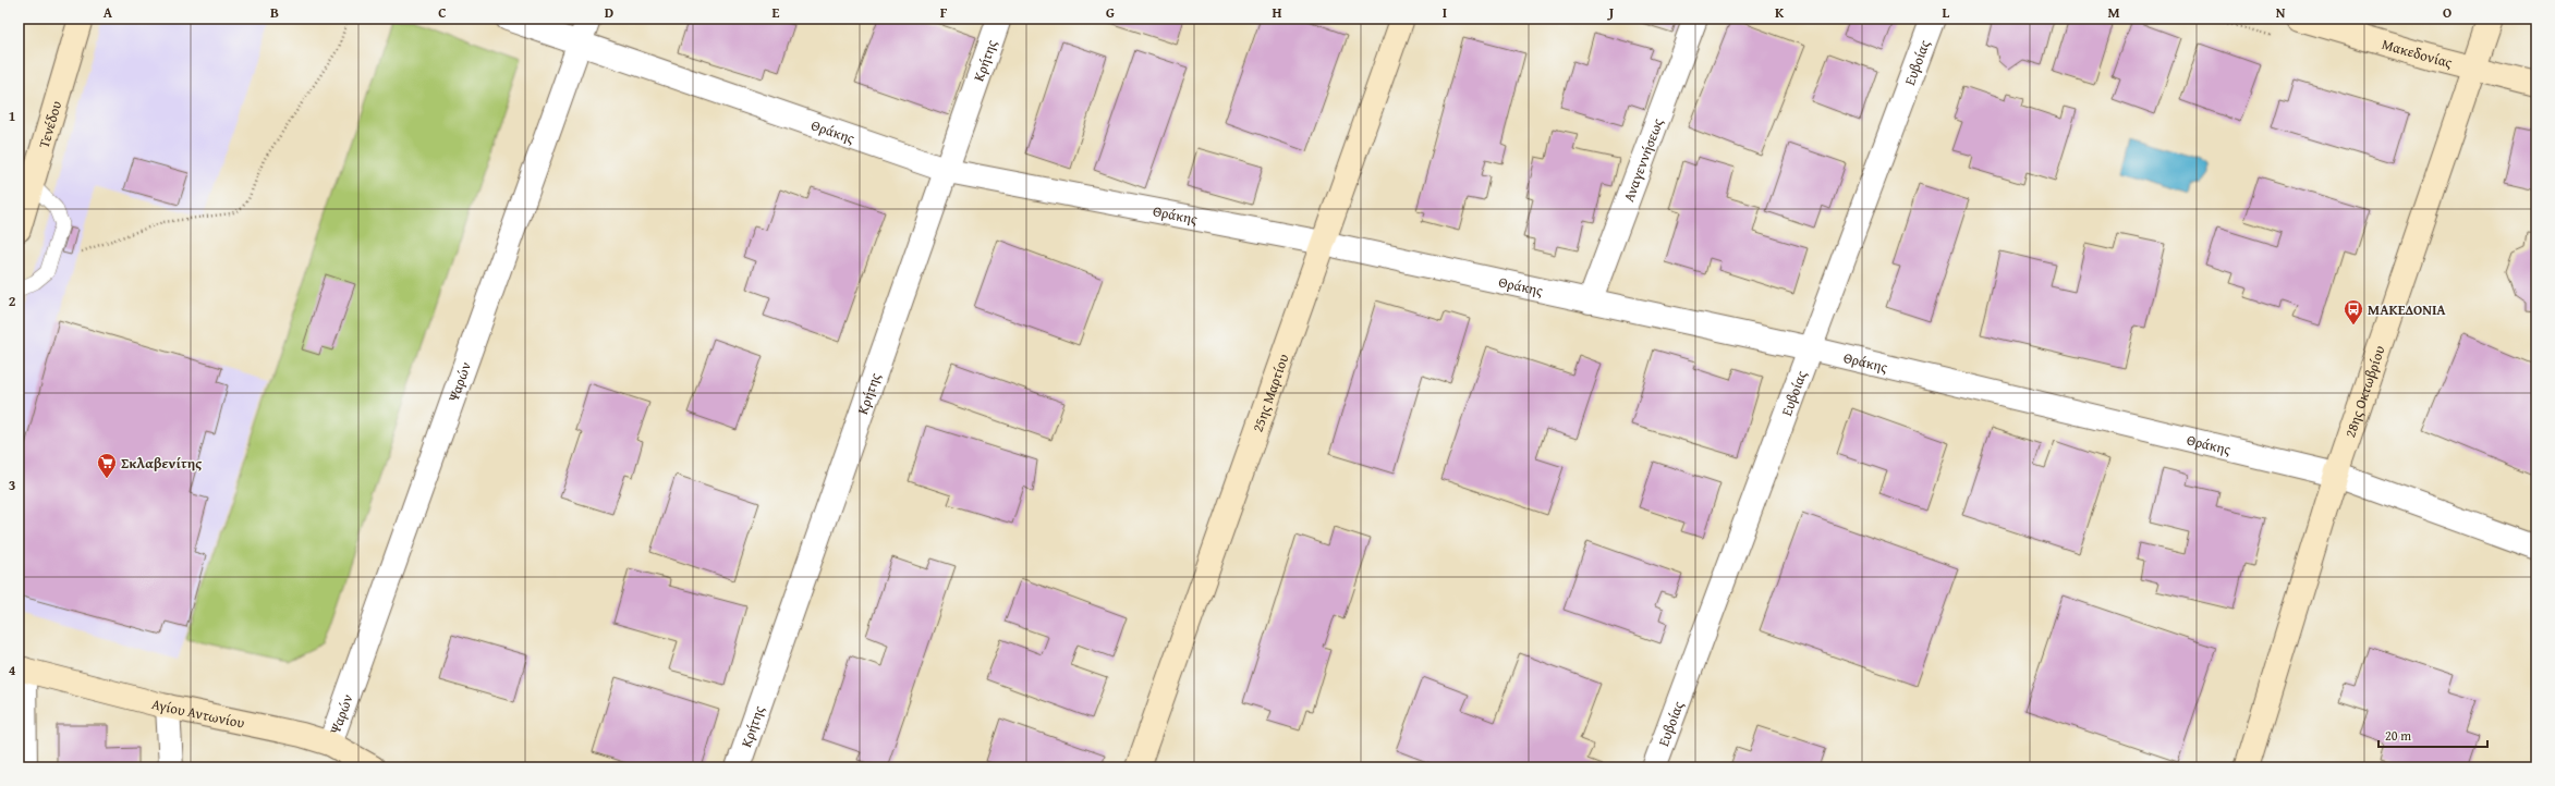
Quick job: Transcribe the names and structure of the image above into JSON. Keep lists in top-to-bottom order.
{
  "streets": {
    "street": [
      "Μακεδονίας",
      "Κρήτης",
      "Ευβοίας",
      "Τενέδου",
      "Θράκης",
      "Αναγεννήσεως",
      "Ψαρών",
      "28ης Οκτωβρίου",
      "25ης Μαρτίου",
      "Αγίου Αντωνίου"
    ]
  },
  "crossings": [
    ["Μακεδονίας", "28ης Οκτωβρίου"],
    ["Κρήτης", "Θράκης"],
    ["Ευβοίας", "Θράκης"],
    ["Θράκης", "Αναγεννήσεως"],
    ["Θράκης", "Ψαρών"],
    ["Θράκης", "28ης Οκτωβρίου"],
    ["Θράκης", "25ης Μαρτίου"],
    ["Ψαρών", "Αγίου Αντωνίου"]
  ],
  "places": {
    "bus stop": ["ΜΑΚΕΔΟΝΙΑ"],
    "supermarket": ["Σκλαβενίτης"]
  },
  "scale_bar": "20 m",
  "grid": {
    "columns": [
      "A",
      "B",
      "C",
      "D",
      "E",
      "F",
      "G",
      "H",
      "I",
      "J",
      "K",
      "L",
      "M",
      "N",
      "O"
    ],
    "rows": [
      "1",
      "2",
      "3",
      "4"
    ]
  }
}
